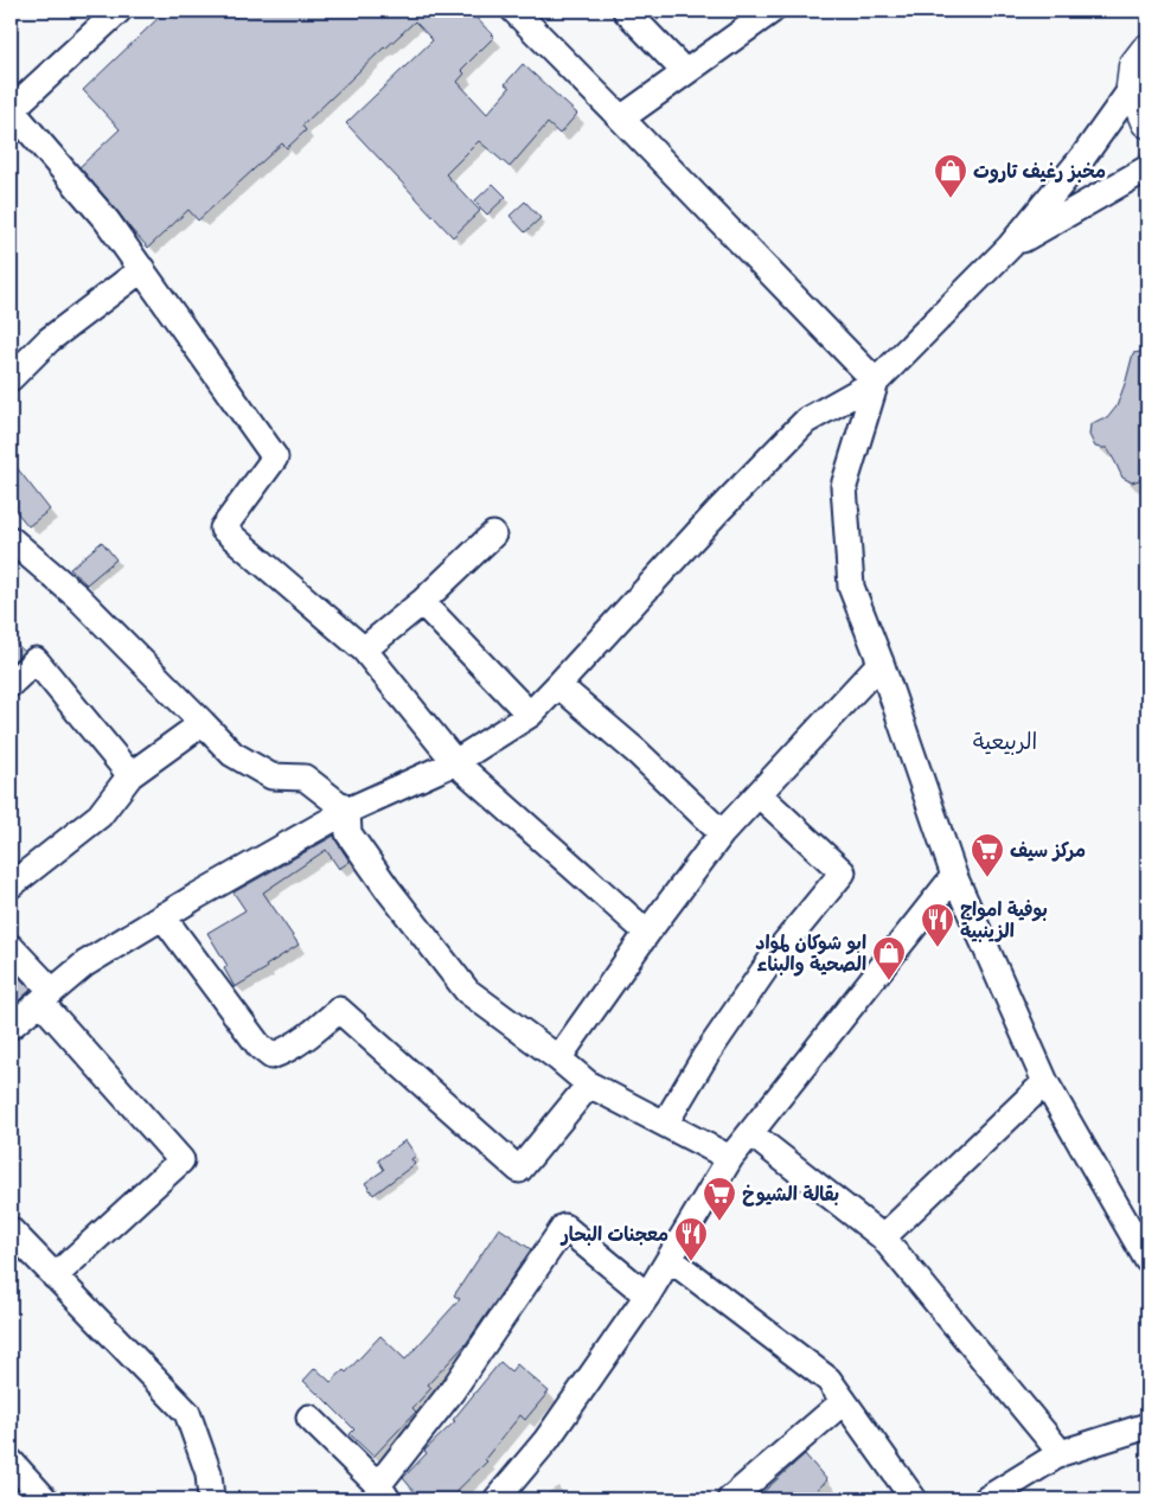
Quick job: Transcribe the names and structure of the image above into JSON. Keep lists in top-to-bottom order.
{
  "districts": ["الربيعية"],
  "places": {
    "shop": ["مخبز رغيف تاروت", "ابو شوكان لمواد الصحية والبناء"],
    "supermarket": ["مركز سيف", "بقالة الشيوخ"],
    "restaurant": ["بوفية امواج الزينبية", "معجنات البحار"]
  }
}
